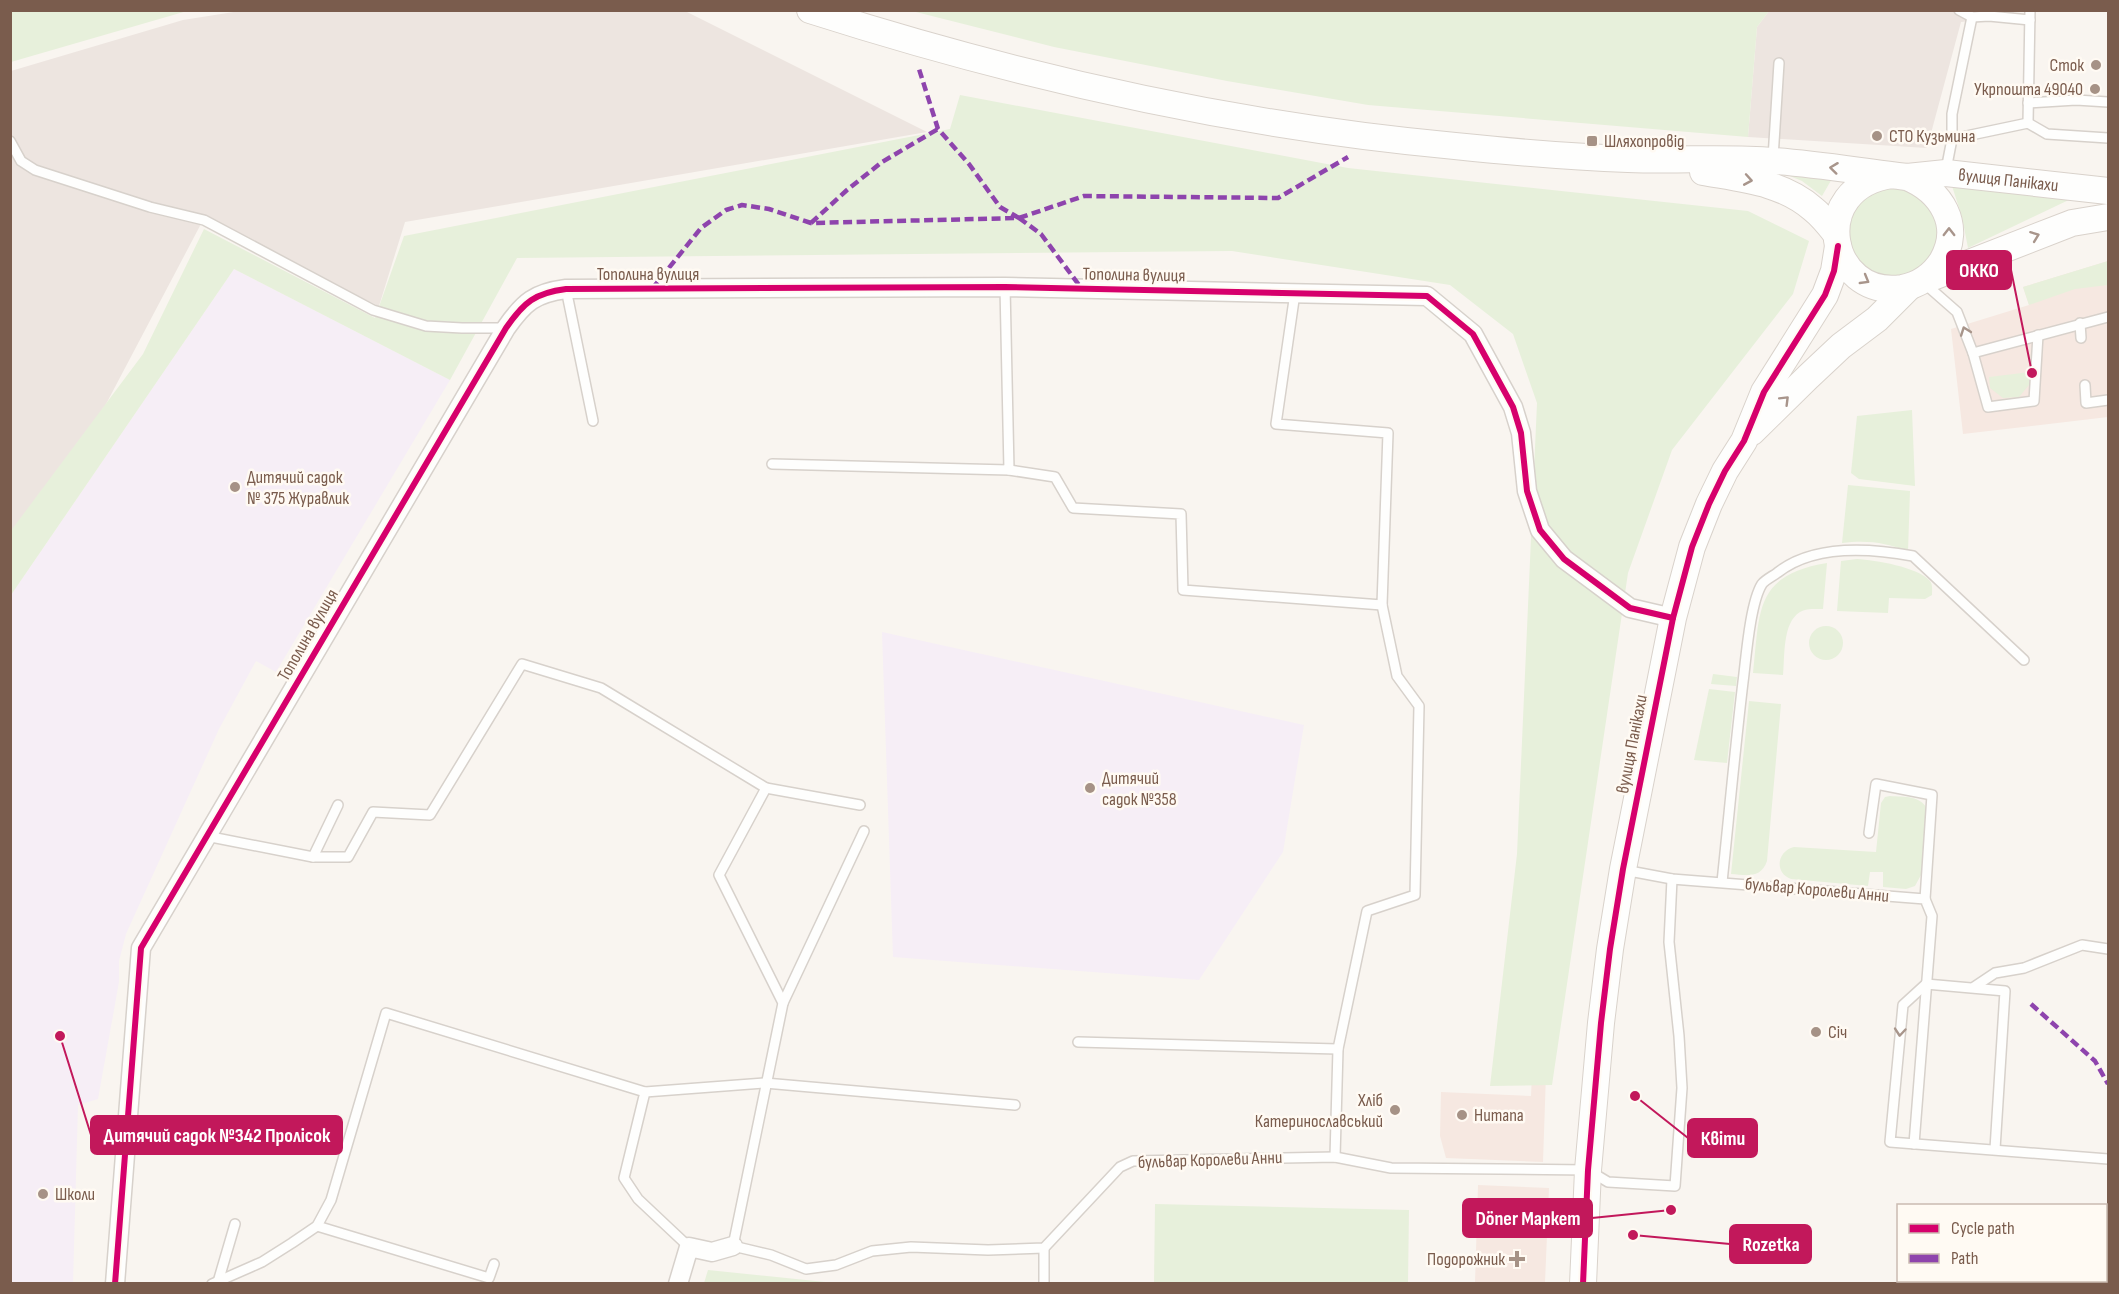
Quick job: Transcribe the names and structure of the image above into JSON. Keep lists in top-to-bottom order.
{
  "streets": {
    "main road": ["вулиця Панікахи"],
    "street": ["Тополина вулиця"],
    "lane": ["бульвар Королеви Анни"]
  },
  "crossings": [
    ["вулиця Панікахи", "Тополина вулиця"],
    ["вулиця Панікахи", "бульвар Королеви Анни"]
  ],
  "places": {
    "other": [
      "Сток",
      "Укрпошта 49040",
      "СТО Кузьмина",
      "ОККО",
      "Дитячий садок № 375 Журавлик",
      "Дитячий садок №358",
      "Січ",
      "Дитячий садок №342 Пролісок",
      "Квіти",
      "Хліб Катеринославський",
      "Humana",
      "Школи",
      "Döner Маркет",
      "Rozetka"
    ],
    "transit": ["Шляхопровід"],
    "health": ["Подорожник"]
  },
  "legend": ["Cycle path", "Path"]
}
